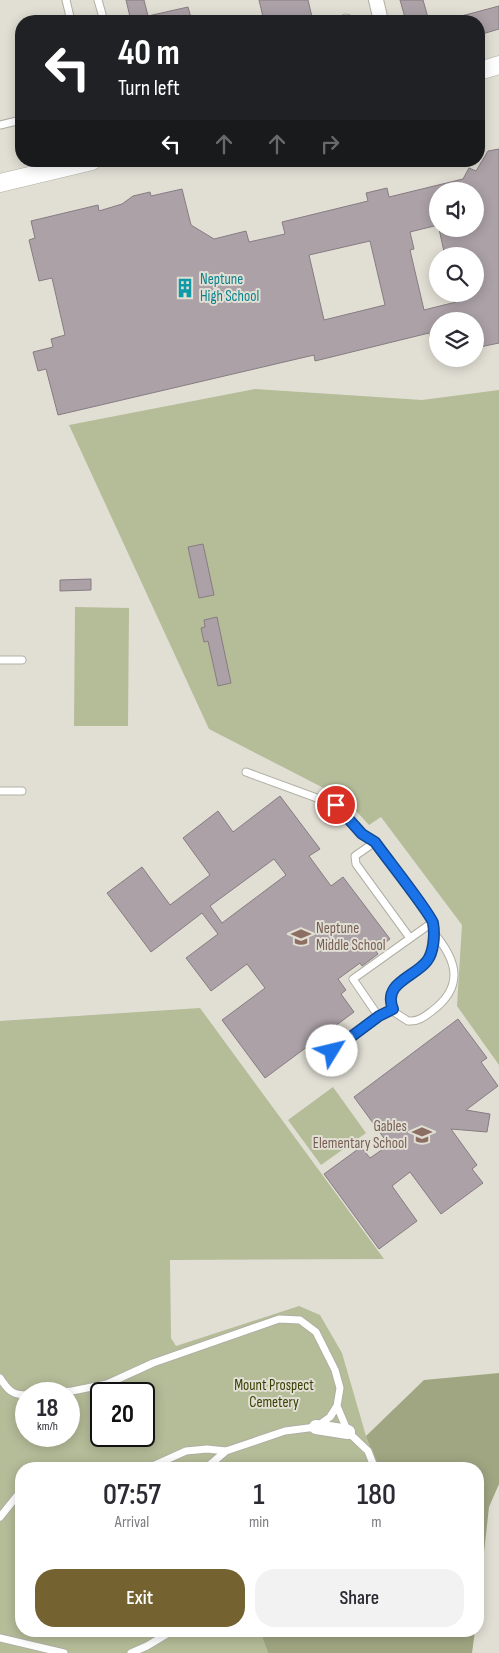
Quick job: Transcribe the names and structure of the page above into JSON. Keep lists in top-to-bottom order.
{
  "parks": ["Mount Prospect Cemetery"],
  "places": {
    "building": ["Neptune High School"],
    "school or university": ["Neptune Middle School", "Gables Elementary School"]
  },
  "page": {
    "turn": ["40 m", "Turn left"],
    "speed": "18 km/h",
    "limit": "20",
    "eta": [
      "07:57",
      "Arrival",
      "1",
      "min",
      "180",
      "m"
    ],
    "buttons": ["Exit", "Share"]
  }
}
